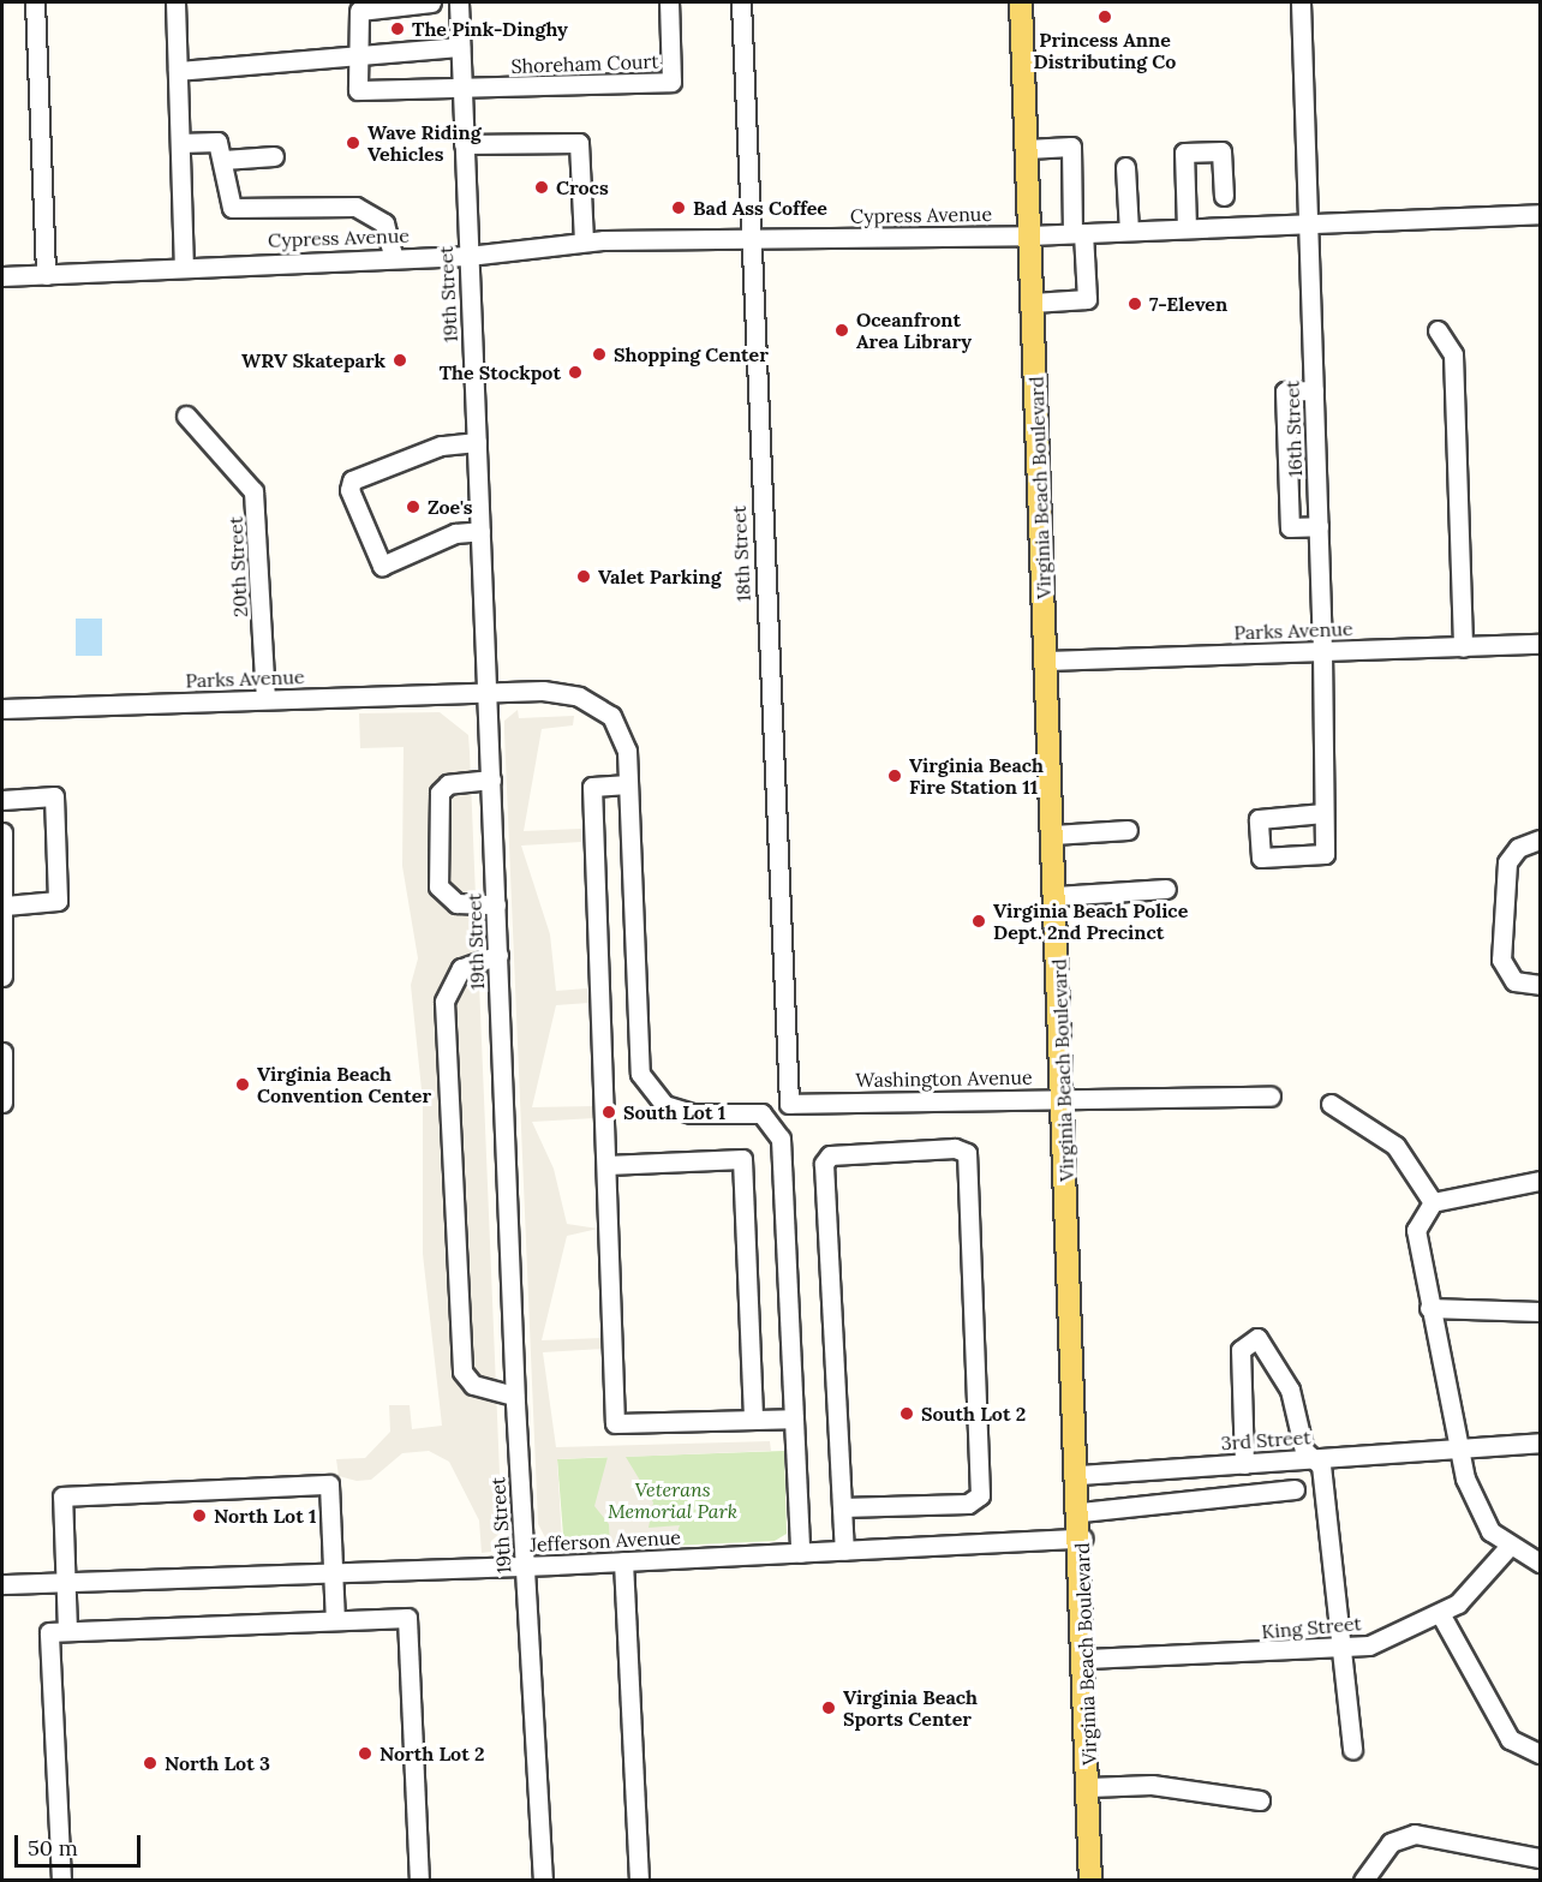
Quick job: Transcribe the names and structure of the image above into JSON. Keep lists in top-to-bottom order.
{
  "streets": {
    "main road": ["Virginia Beach Boulevard"],
    "street": [
      "Shoreham Court",
      "Cypress Avenue",
      "19th Street",
      "16th Street",
      "18th Street",
      "20th Street",
      "Parks Avenue",
      "Washington Avenue",
      "3rd Street",
      "Jefferson Avenue",
      "King Street"
    ]
  },
  "crossings": [
    ["Shoreham Court", "19th Street"],
    ["Cypress Avenue", "19th Street"],
    ["Cypress Avenue", "16th Street"],
    ["Cypress Avenue", "Virginia Beach Boulevard"],
    ["Cypress Avenue", "18th Street"],
    ["19th Street", "Parks Avenue"],
    ["19th Street", "Jefferson Avenue"],
    ["16th Street", "Parks Avenue"],
    ["Virginia Beach Boulevard", "Parks Avenue"],
    ["Virginia Beach Boulevard", "Washington Avenue"],
    ["Virginia Beach Boulevard", "3rd Street"],
    ["Virginia Beach Boulevard", "Jefferson Avenue"],
    ["Virginia Beach Boulevard", "King Street"],
    ["18th Street", "Washington Avenue"],
    ["20th Street", "Parks Avenue"],
    ["Parks Avenue", "Jefferson Avenue"]
  ],
  "parks": ["Veterans Memorial Park"],
  "places": [
    "Princess Anne Distributing Co",
    "The Pink-Dinghy",
    "Wave Riding Vehicles",
    "Crocs",
    "Bad Ass Coffee",
    "7-Eleven",
    "Oceanfront Area Library",
    "Shopping Center",
    "WRV Skatepark",
    "The Stockpot",
    "Zoe's",
    "Valet Parking",
    "Virginia Beach Fire Station 11",
    "Virginia Beach Police Dept. 2nd Precinct",
    "Virginia Beach Convention Center",
    "South Lot 1",
    "South Lot 2",
    "North Lot 1",
    "Virginia Beach Sports Center",
    "North Lot 2",
    "North Lot 3"
  ],
  "scale_bar": "50 m"
}
